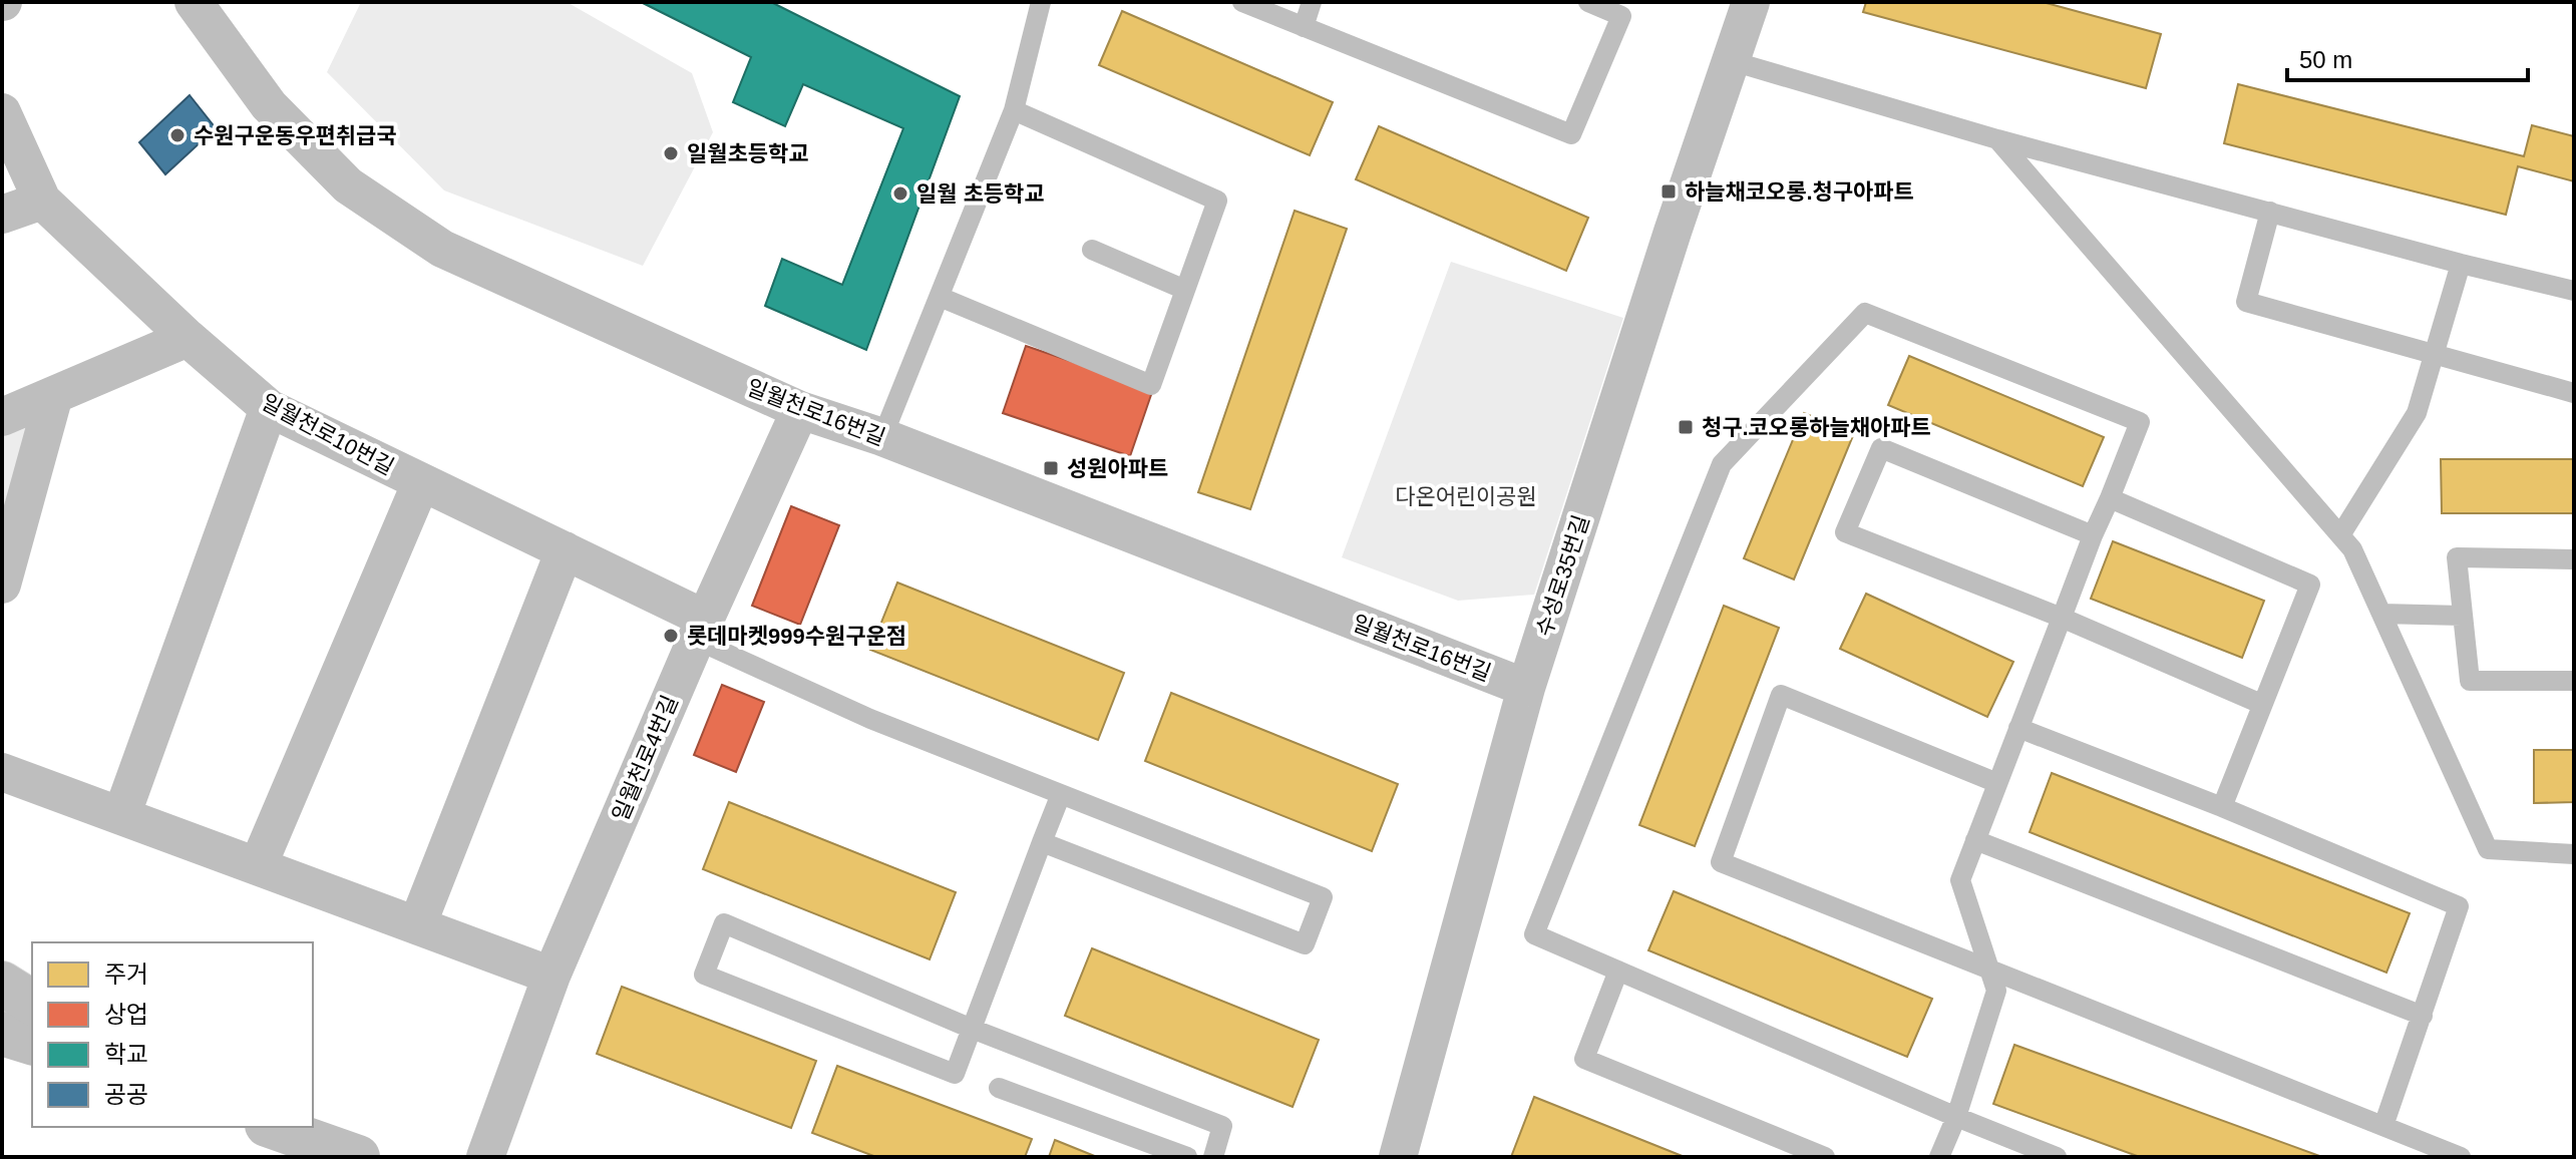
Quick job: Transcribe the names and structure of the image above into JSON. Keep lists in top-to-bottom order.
{
  "streets": {
    "street": [
      "일월천로16번길",
      "일월천로10번길",
      "수성로35번길",
      "일월천로4번길"
    ]
  },
  "crossings": [
    ["일월천로16번길", "수성로35번길"],
    ["일월천로16번길", "일월천로4번길"],
    ["일월천로10번길", "일월천로4번길"]
  ],
  "parks": ["다온어린이공원"],
  "places": {
    "other": [
      "수원구운동우편취급국",
      "일월초등학교",
      "일월 초등학교",
      "롯데마켓999수원구운점"
    ],
    "transit": ["하늘채코오롱.청구아파트", "청구.코오롱하늘채아파트", "성원아파트"]
  },
  "legend": [
    "주거",
    "상업",
    "학교",
    "공공"
  ],
  "scale_bar": "50 m"
}
